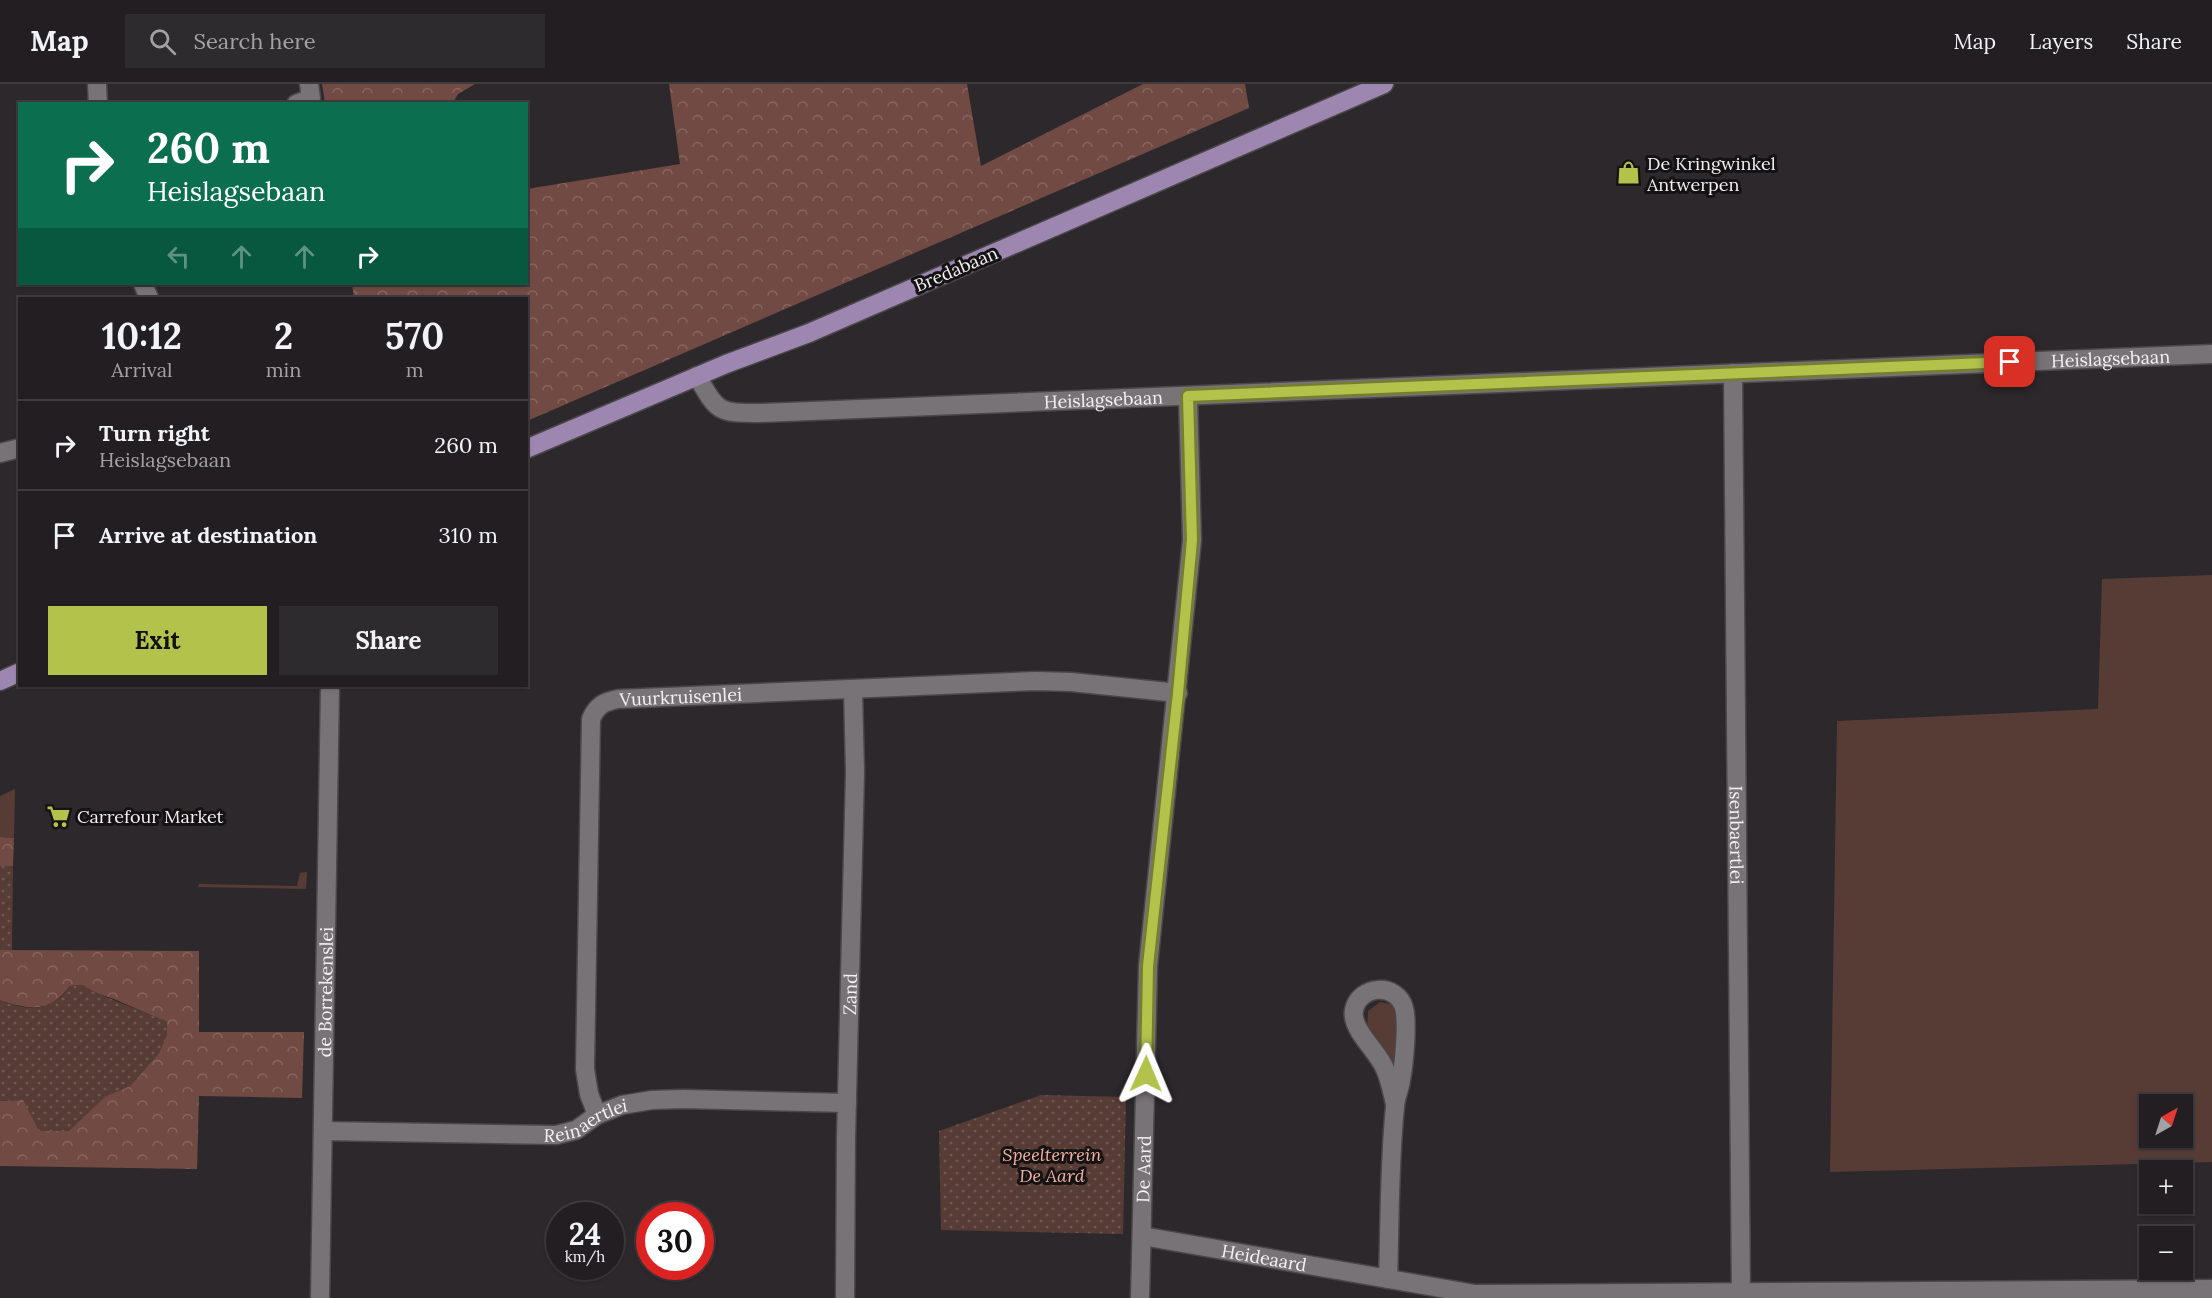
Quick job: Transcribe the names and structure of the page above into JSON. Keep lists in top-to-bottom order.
{
  "streets": {
    "main road": ["Bredabaan"],
    "street": [
      "Heislagsebaan",
      "Vuurkruisenlei",
      "Isenbaertlei",
      "de Borrekenslei",
      "Zand",
      "Reinaertlei",
      "De Aard",
      "Heideaard"
    ]
  },
  "crossings": [
    ["Bredabaan", "Heislagsebaan"],
    ["Heislagsebaan", "Isenbaertlei"],
    ["Heislagsebaan", "De Aard"],
    ["Vuurkruisenlei", "Zand"],
    ["Vuurkruisenlei", "Reinaertlei"],
    ["Vuurkruisenlei", "De Aard"],
    ["Isenbaertlei", "Heideaard"],
    ["de Borrekenslei", "Reinaertlei"],
    ["Zand", "Reinaertlei"],
    ["De Aard", "Heideaard"]
  ],
  "parks": ["Speelterrein De Aard"],
  "places": {
    "shop": ["De Kringwinkel Antwerpen"],
    "supermarket": ["Carrefour Market"]
  },
  "north": "top right",
  "page": {
    "header": "Map",
    "search": "Search here",
    "nav": ["Map", "Layers", "Share"],
    "turn": ["260 m", "Heislagsebaan"],
    "eta": [
      "10:12",
      "Arrival",
      "2",
      "min",
      "570",
      "m"
    ],
    "list": [
      {
        "name": "Turn right",
        "note": "Heislagsebaan",
        "value": "260 m"
      },
      {
        "name": "Arrive at destination",
        "value": "310 m"
      }
    ],
    "buttons": ["Exit", "Share"],
    "map_buttons": ["+", "−"],
    "speed": "24 km/h",
    "limit": "30"
  }
}
